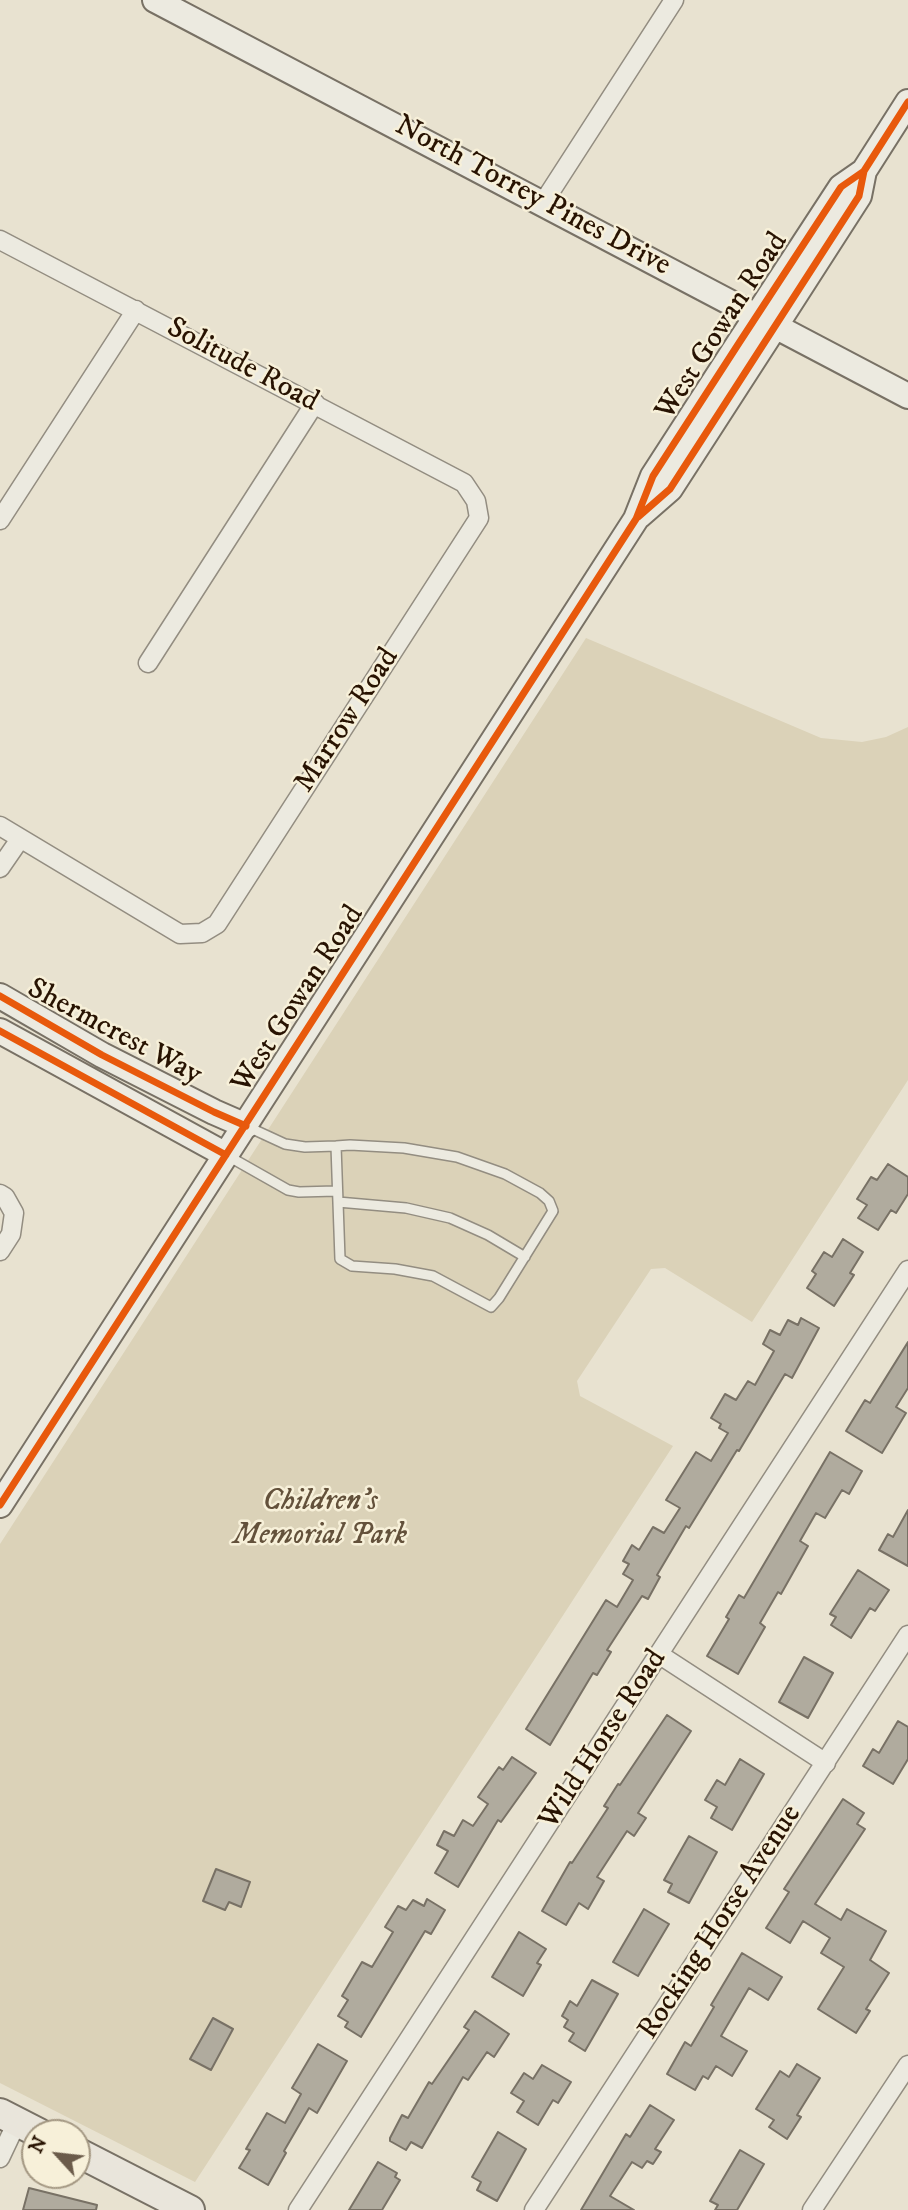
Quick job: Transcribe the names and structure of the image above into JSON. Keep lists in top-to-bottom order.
{
  "streets": {
    "street": [
      "North Torrey Pines Drive",
      "West Gowan Road",
      "Solitude Road",
      "Marrow Road",
      "Shermcrest Way",
      "Wild Horse Road",
      "Rocking Horse Avenue"
    ]
  },
  "crossings": [
    ["North Torrey Pines Drive", "West Gowan Road"],
    ["West Gowan Road", "Shermcrest Way"],
    ["Solitude Road", "Marrow Road"]
  ],
  "parks": ["Children's Memorial Park"],
  "north": "top left"
}
